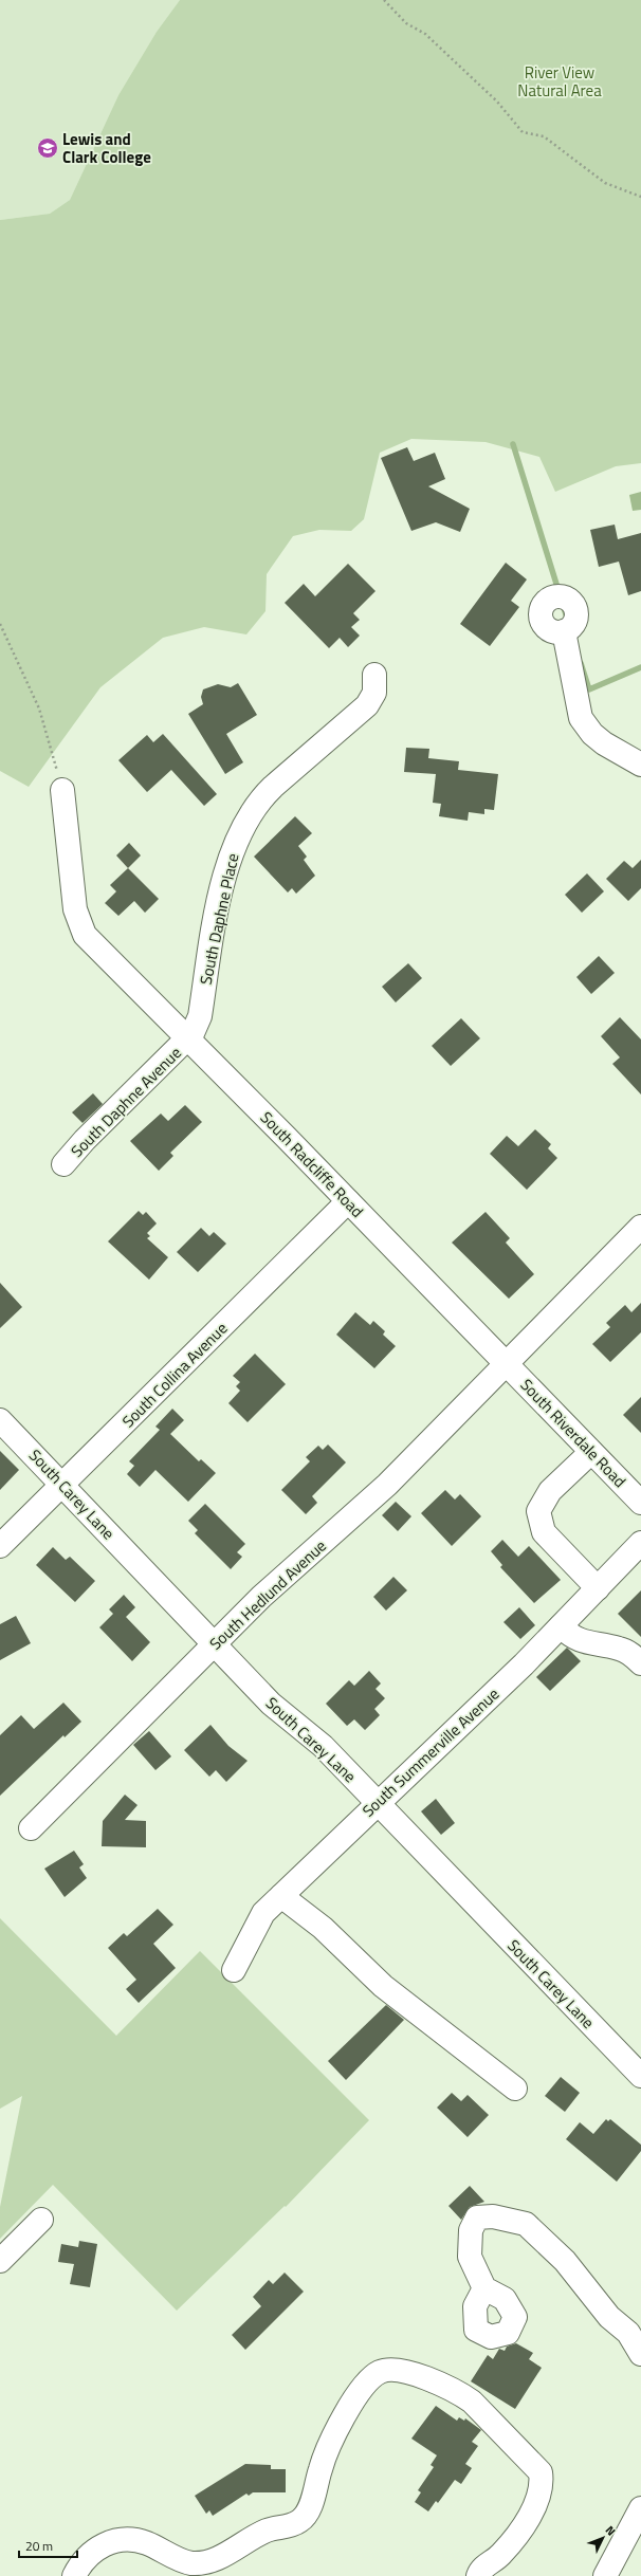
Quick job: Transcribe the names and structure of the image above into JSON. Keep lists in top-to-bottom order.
{
  "streets": {
    "street": [
      "South Daphne Place",
      "South Daphne Avenue",
      "South Radcliffe Road",
      "South Collina Avenue",
      "South Riverdale Road",
      "South Carey Lane",
      "South Hedlund Avenue",
      "South Summerville Avenue"
    ]
  },
  "crossings": [
    ["South Daphne Place", "South Daphne Avenue"],
    ["South Daphne Place", "South Radcliffe Road"],
    ["South Daphne Avenue", "South Radcliffe Road"],
    ["South Radcliffe Road", "South Collina Avenue"],
    ["South Radcliffe Road", "South Riverdale Road"],
    ["South Radcliffe Road", "South Hedlund Avenue"],
    ["South Collina Avenue", "South Carey Lane"],
    ["South Riverdale Road", "South Hedlund Avenue"],
    ["South Carey Lane", "South Hedlund Avenue"],
    ["South Carey Lane", "South Summerville Avenue"]
  ],
  "parks": ["River View Natural Area"],
  "places": {
    "school or university": ["Lewis and Clark College"]
  },
  "scale_bar": "20 m",
  "north": "top right"
}
